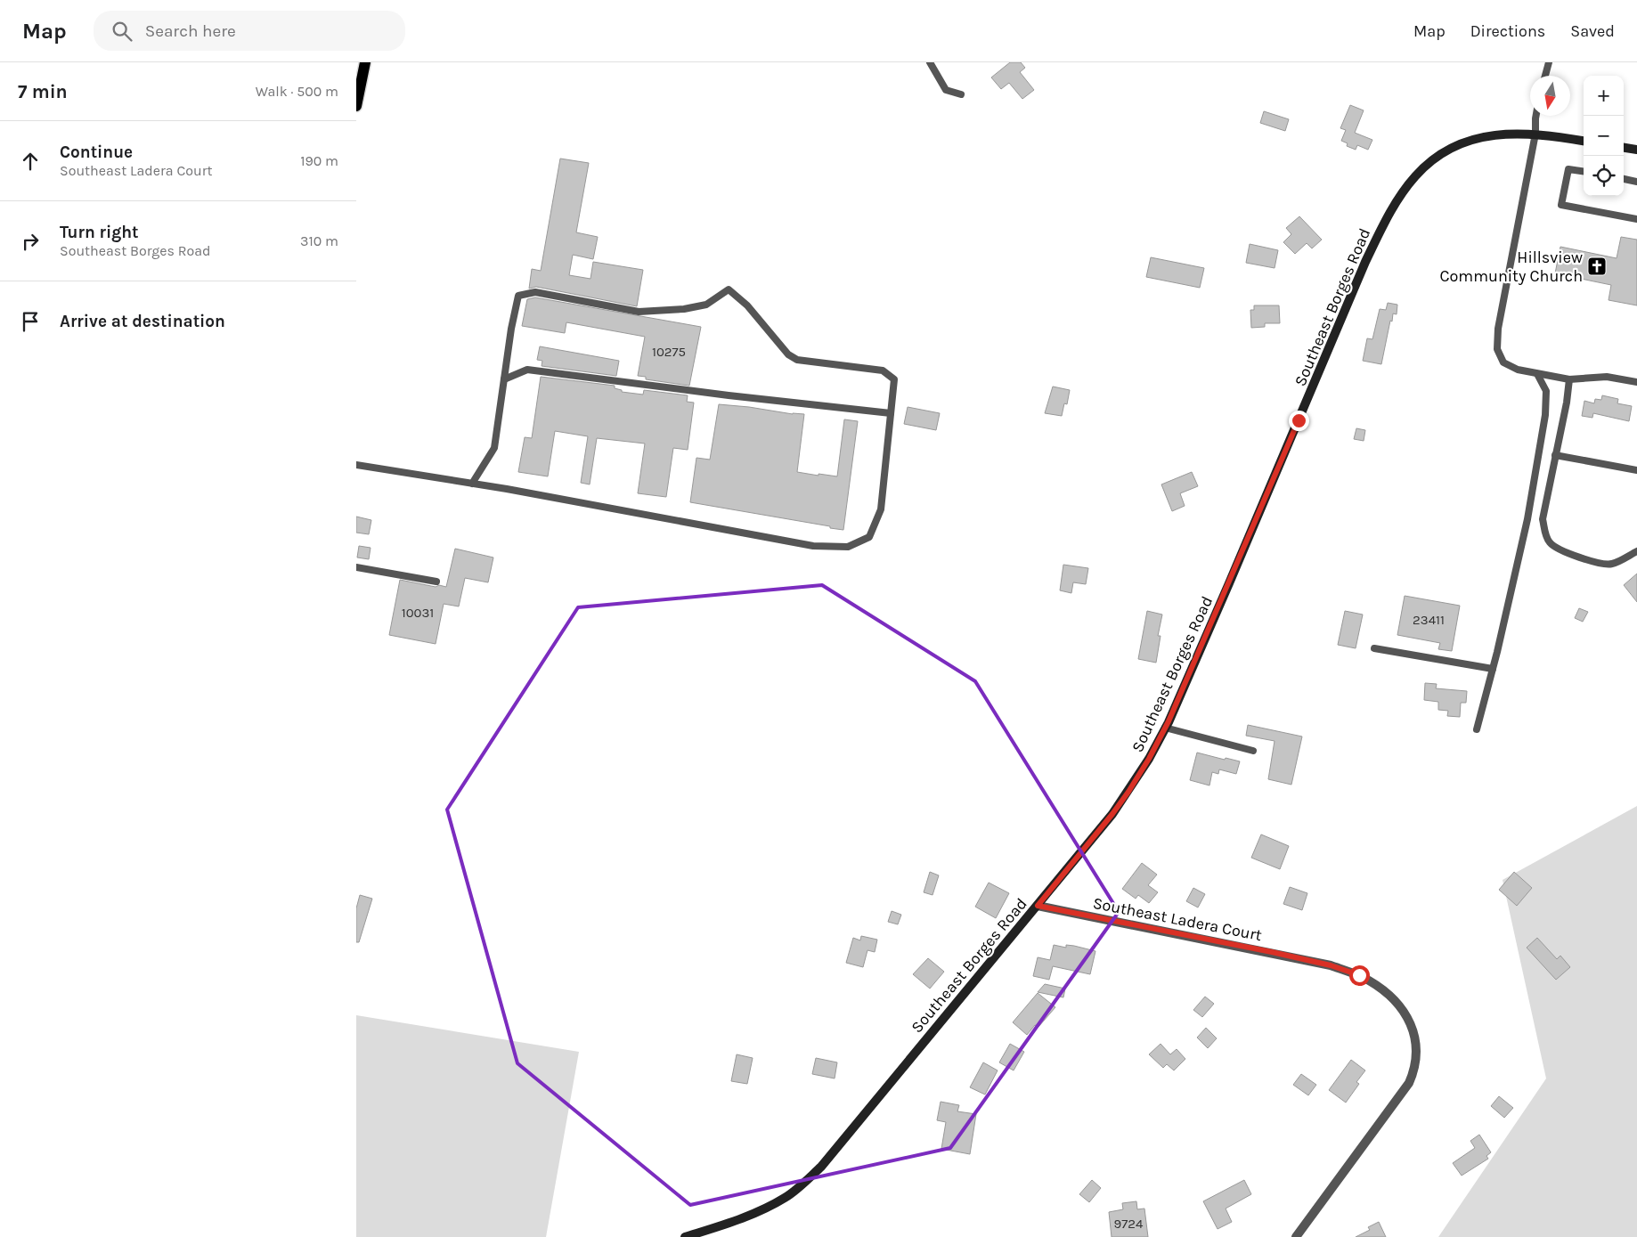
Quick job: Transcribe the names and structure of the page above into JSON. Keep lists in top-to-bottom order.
{
  "streets": {
    "street": ["Southeast Borges Road", "Southeast Ladera Court"]
  },
  "crossings": [
    ["Southeast Borges Road", "Southeast Ladera Court"]
  ],
  "places": {
    "church": ["Hillsview Community Church"]
  },
  "house_numbers": [
    "10275",
    "10031",
    "23411",
    "9724"
  ],
  "north": "bottom",
  "page": {
    "header": "Map",
    "search": "Search here",
    "nav": ["Map", "Directions", "Saved"],
    "heading": ["7 min", "Walk · 500 m"],
    "map_buttons": ["+", "−"],
    "list": [
      ["Continue", "Southeast Ladera Court", "190 m"],
      ["Turn right", "Southeast Borges Road", "310 m"],
      "Arrive at destination"
    ]
  }
}
